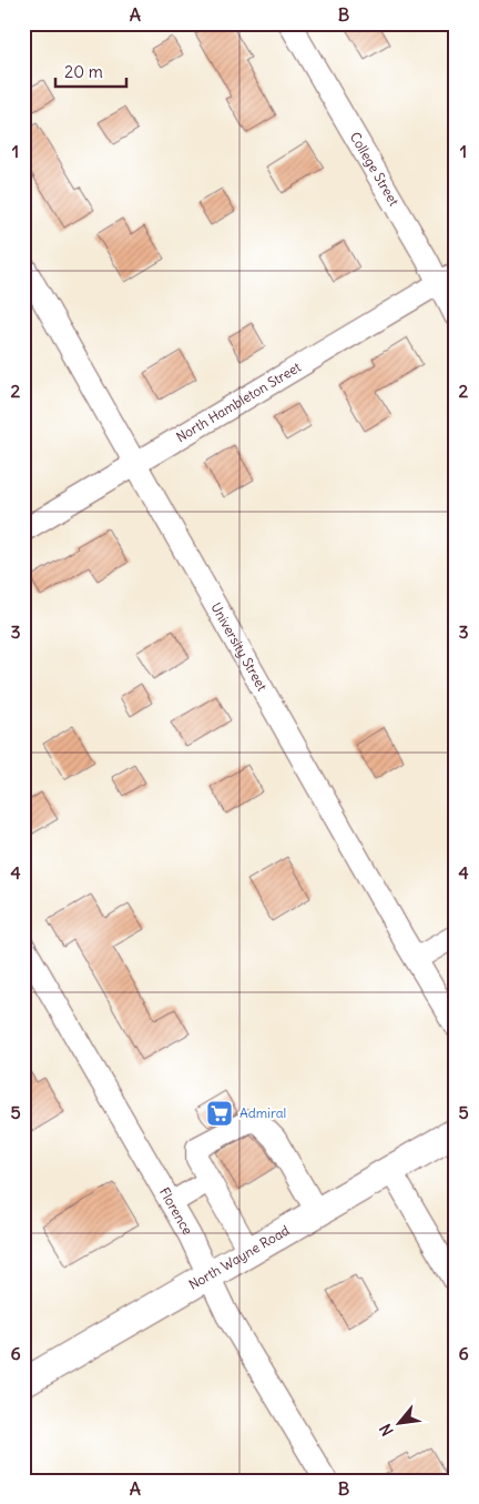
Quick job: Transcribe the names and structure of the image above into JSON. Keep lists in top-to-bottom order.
{
  "streets": {
    "main road": ["North Wayne Road"],
    "street": [
      "College Street",
      "North Hambleton Street",
      "University Street",
      "Florence"
    ]
  },
  "crossings": [
    ["College Street", "North Hambleton Street"],
    ["North Hambleton Street", "University Street"],
    ["Florence", "North Wayne Road"]
  ],
  "places": {
    "supermarket": ["Admiral"]
  },
  "scale_bar": "20 m",
  "north": "bottom left",
  "grid": {
    "columns": ["A", "B"],
    "rows": [
      "1",
      "2",
      "3",
      "4",
      "5",
      "6"
    ]
  }
}
